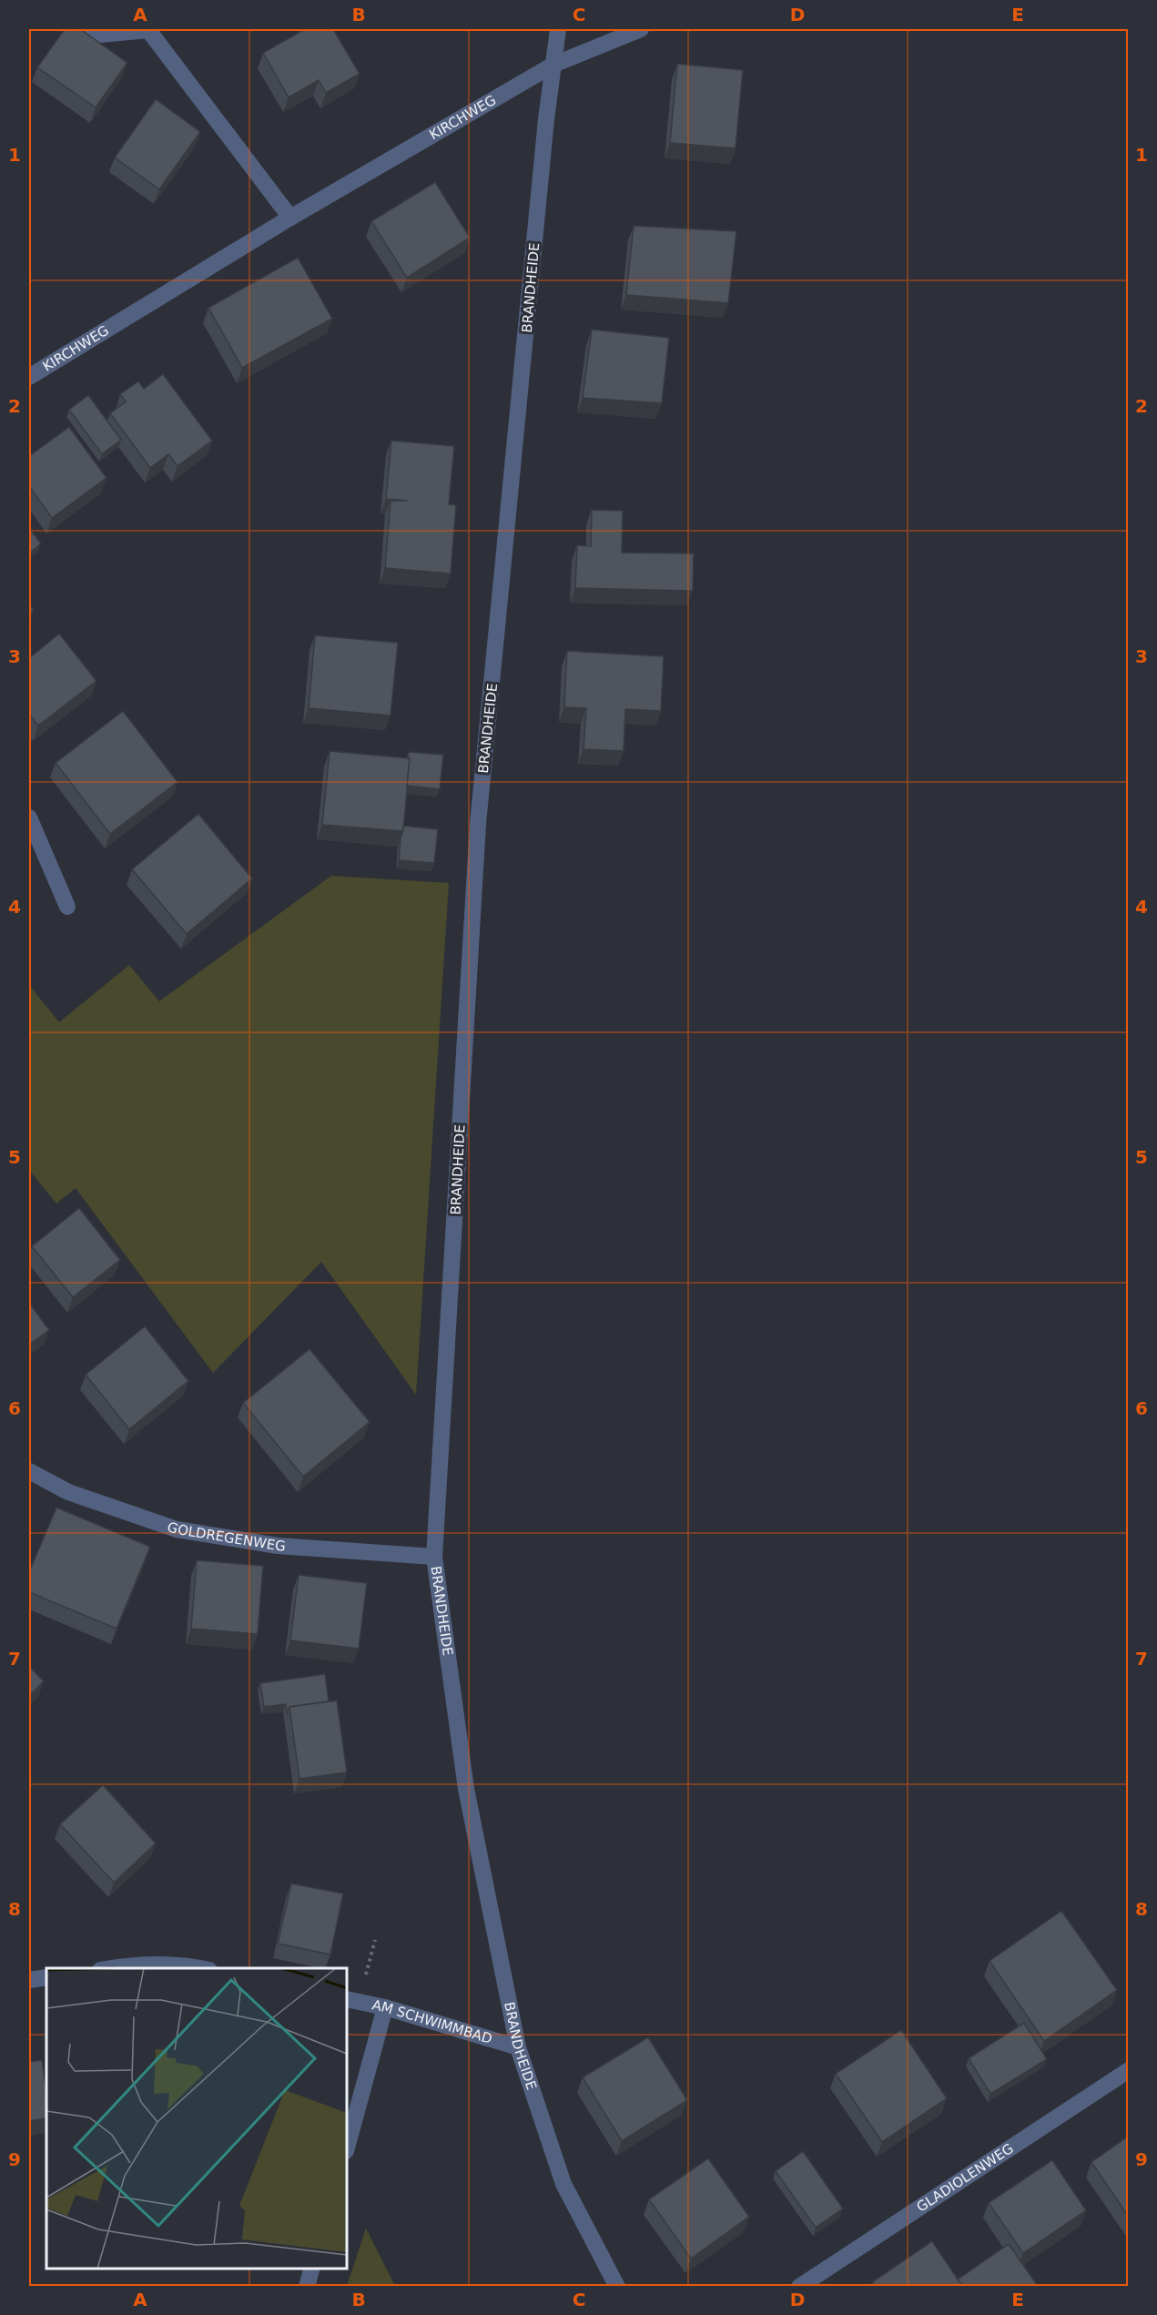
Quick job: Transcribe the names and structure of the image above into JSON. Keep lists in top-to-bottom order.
{
  "streets": {
    "street": [
      "KIRCHWEG",
      "BRANDHEIDE",
      "GOLDREGENWEG",
      "AM SCHWIMMBAD",
      "GLADIOLENWEG"
    ]
  },
  "crossings": [
    ["KIRCHWEG", "BRANDHEIDE"],
    ["BRANDHEIDE", "GOLDREGENWEG"],
    ["BRANDHEIDE", "AM SCHWIMMBAD"]
  ],
  "grid": {
    "columns": [
      "A",
      "B",
      "C",
      "D",
      "E"
    ],
    "rows": [
      "1",
      "2",
      "3",
      "4",
      "5",
      "6",
      "7",
      "8",
      "9"
    ]
  }
}
